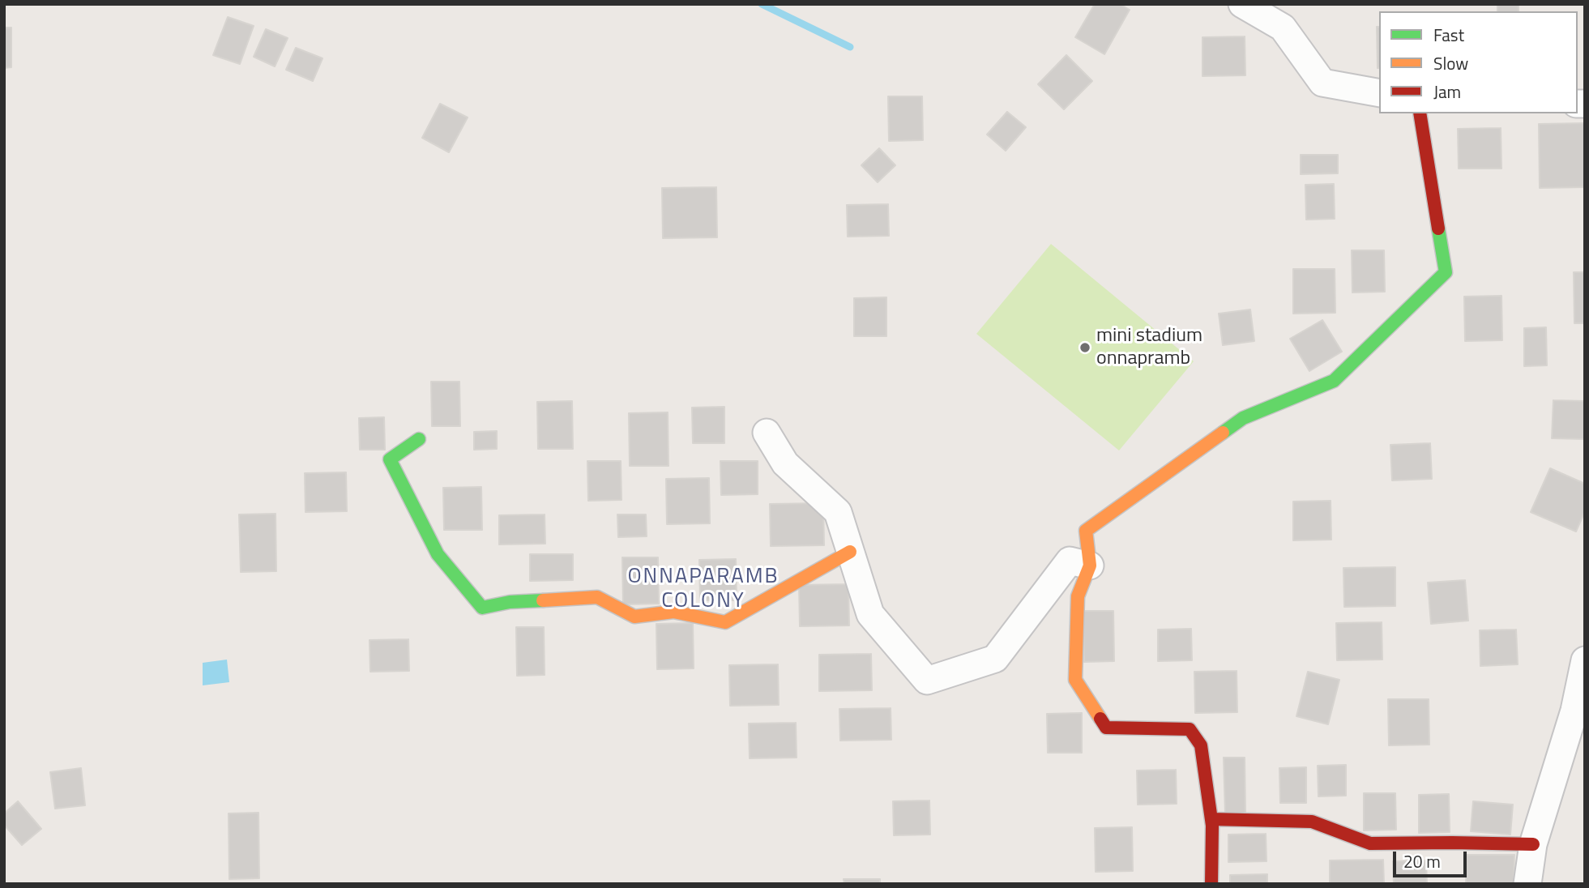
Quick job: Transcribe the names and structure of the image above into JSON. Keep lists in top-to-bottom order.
{
  "districts": ["ONNAPARAMB COLONY"],
  "places": ["mini stadium onnapramb"],
  "legend": ["Fast", "Slow", "Jam"],
  "scale_bar": "20 m"
}
